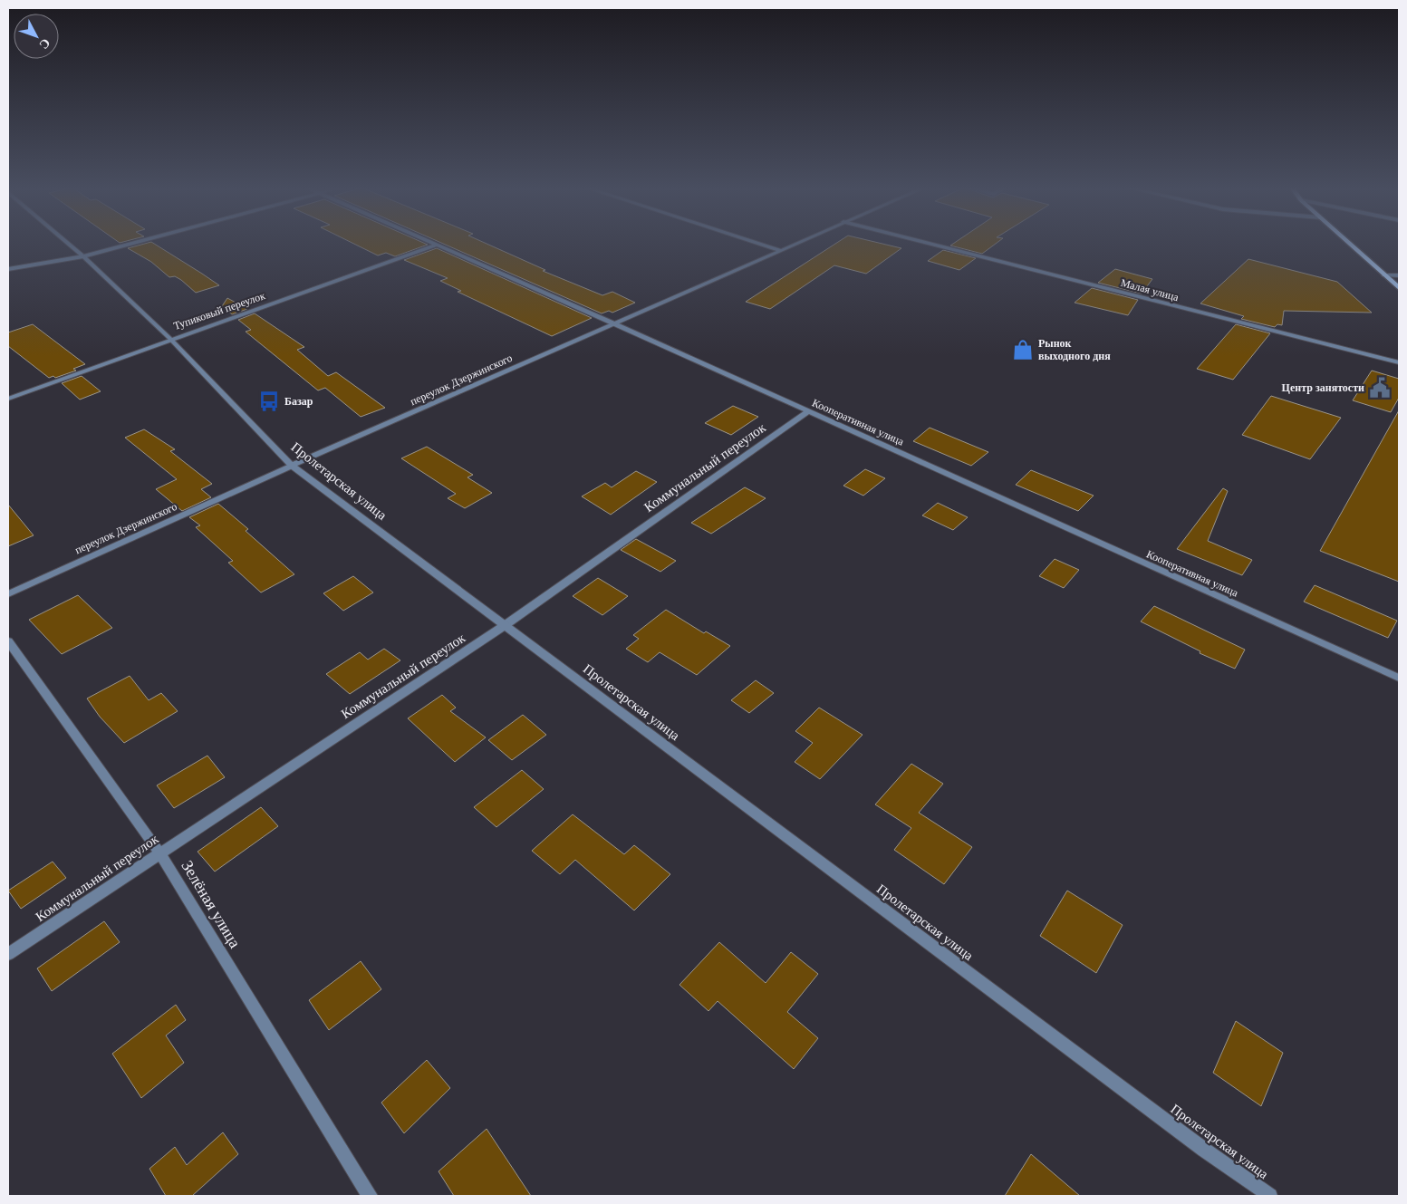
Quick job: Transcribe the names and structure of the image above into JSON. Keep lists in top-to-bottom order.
{
  "streets": {
    "street": [
      "Малая улица",
      "Тупиковый переулок",
      "переулок Дзержинского",
      "Кооперативная улица",
      "Коммунальный переулок",
      "Пролетарская улица",
      "Зелёная улица"
    ]
  },
  "crossings": [
    ["Тупиковый переулок", "Кооперативная улица"],
    ["Тупиковый переулок", "Пролетарская улица"],
    ["переулок Дзержинского", "Кооперативная улица"],
    ["переулок Дзержинского", "Пролетарская улица"],
    ["Кооперативная улица", "Коммунальный переулок"],
    ["Коммунальный переулок", "Пролетарская улица"],
    ["Коммунальный переулок", "Зелёная улица"]
  ],
  "places": {
    "shop": ["Рынок выходного дня"],
    "public building": ["Центр занятости"],
    "bus stop": ["Базар"]
  },
  "north": "bottom right"
}
